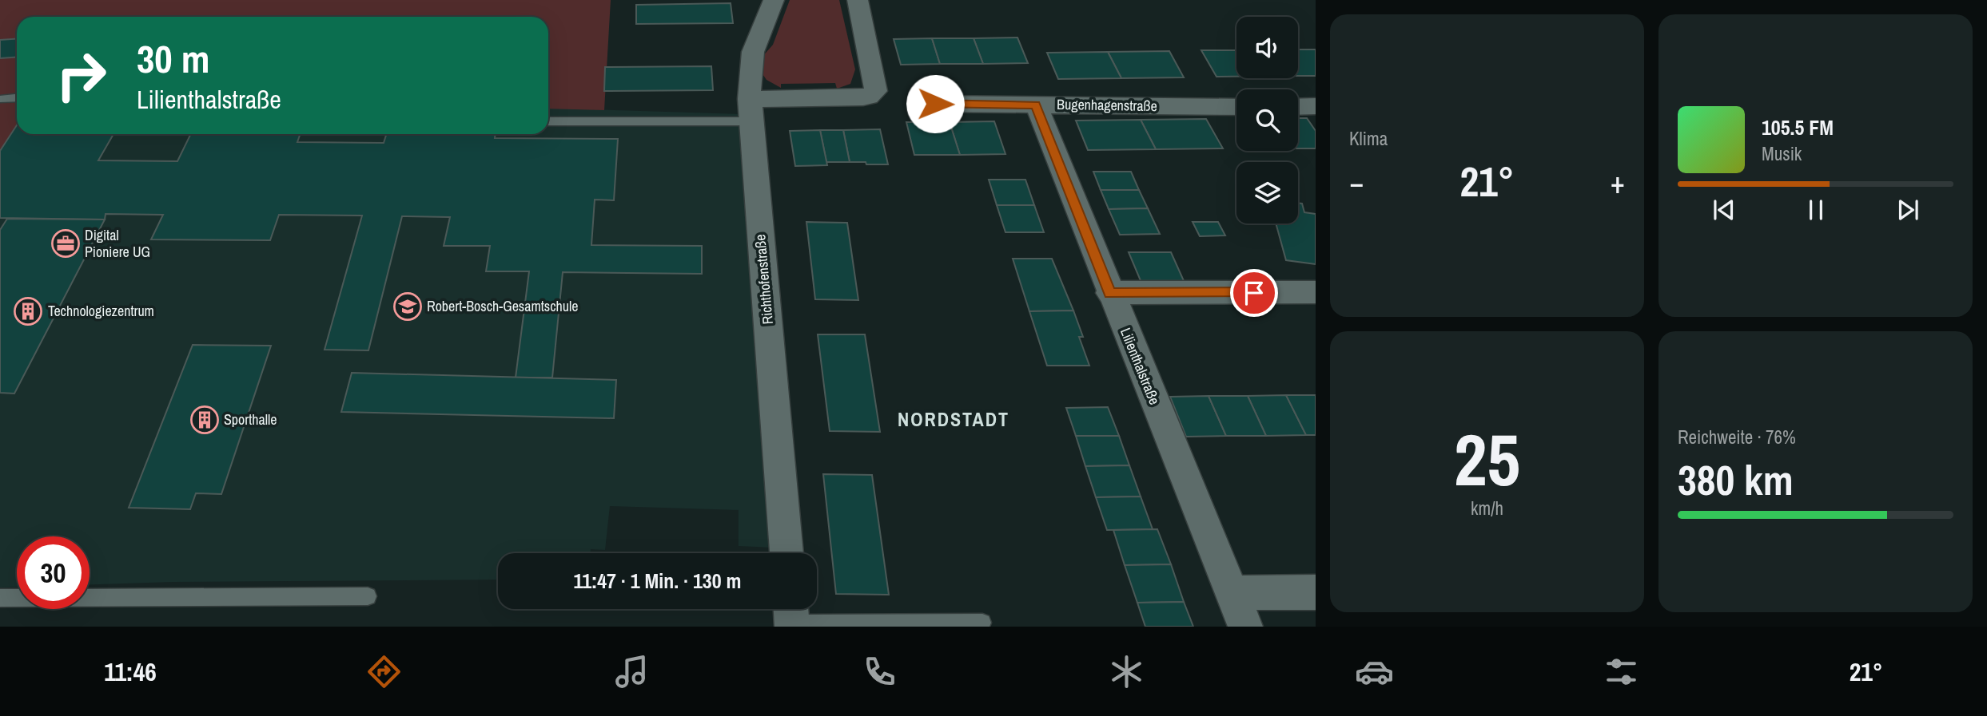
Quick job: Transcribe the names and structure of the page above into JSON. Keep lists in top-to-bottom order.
{
  "streets": {
    "street": ["Bugenhagenstraße", "Richthofenstraße", "Lilienthalstraße"]
  },
  "crossings": [
    ["Bugenhagenstraße", "Lilienthalstraße"]
  ],
  "districts": ["NORDSTADT"],
  "places": {
    "office": ["Digital Pioniere UG"],
    "school or university": ["Robert-Bosch-Gesamtschule"],
    "building": ["Technologiezentrum", "Sporthalle"]
  },
  "page": {
    "tile": [
      "Klima",
      ["25", "km/h"],
      ["Reichweite · 76%", "380 km"]
    ],
    "turn": ["30 m", "Lilienthalstraße"],
    "song": ["105.5 FM", "Musik"],
    "heat": ["−", "21°", "+"],
    "limit": "30",
    "trip": "11:47 · 1 Min. · 130 m",
    "tabs": ["11:46", "21°"]
  }
}
